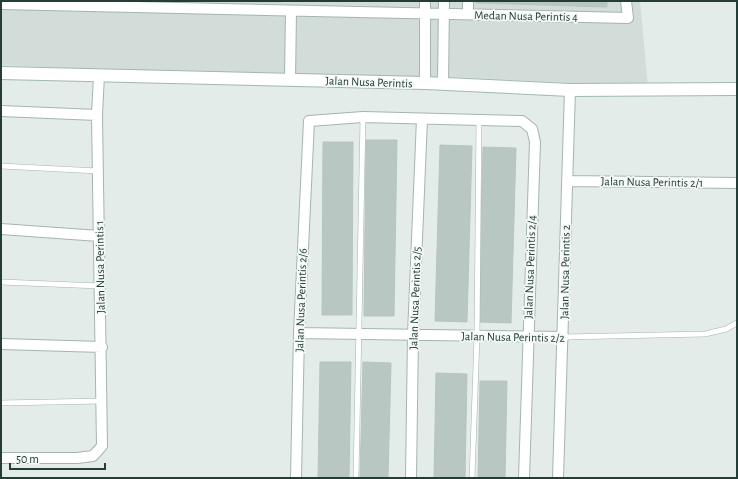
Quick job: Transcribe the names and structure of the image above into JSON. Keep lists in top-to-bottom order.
{
  "streets": {
    "street": [
      "Medan Nusa Perintis 4",
      "Jalan Nusa Perintis",
      "Jalan Nusa Perintis 2/1",
      "Jalan Nusa Perintis 1",
      "Jalan Nusa Perintis 2/4",
      "Jalan Nusa Perintis 2",
      "Jalan Nusa Perintis 2/5",
      "Jalan Nusa Perintis 2/6",
      "Jalan Nusa Perintis 2/2"
    ]
  },
  "crossings": [
    ["Jalan Nusa Perintis", "Jalan Nusa Perintis 1"],
    ["Jalan Nusa Perintis", "Jalan Nusa Perintis 2"],
    ["Jalan Nusa Perintis 2/1", "Jalan Nusa Perintis 2"],
    ["Jalan Nusa Perintis 2/4", "Jalan Nusa Perintis 2/2"],
    ["Jalan Nusa Perintis 2", "Jalan Nusa Perintis 2/2"],
    ["Jalan Nusa Perintis 2/5", "Jalan Nusa Perintis 2/2"],
    ["Jalan Nusa Perintis 2/6", "Jalan Nusa Perintis 2/2"]
  ],
  "scale_bar": "50 m"
}
